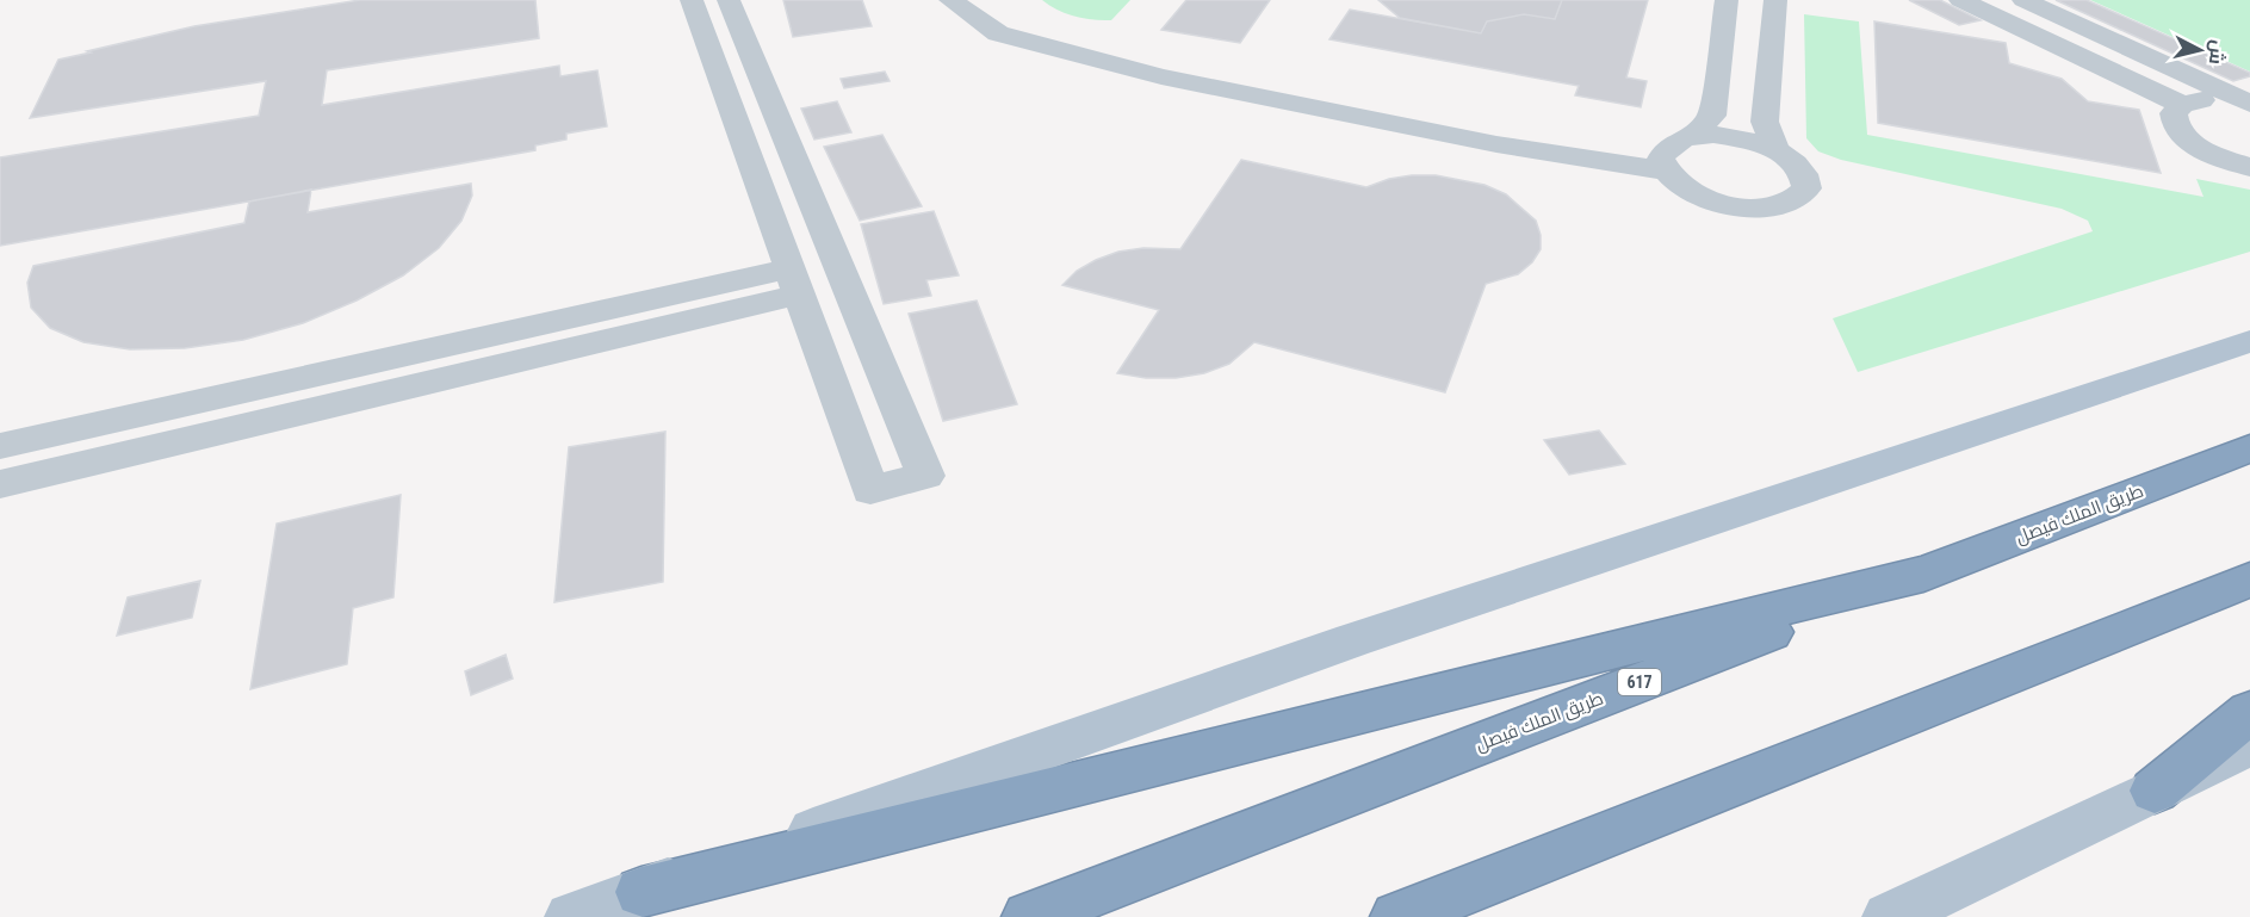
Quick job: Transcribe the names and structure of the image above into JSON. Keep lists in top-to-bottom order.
{
  "streets": {
    "highway": ["طريق الملك فيصل", "617"]
  },
  "north": "right"
}
